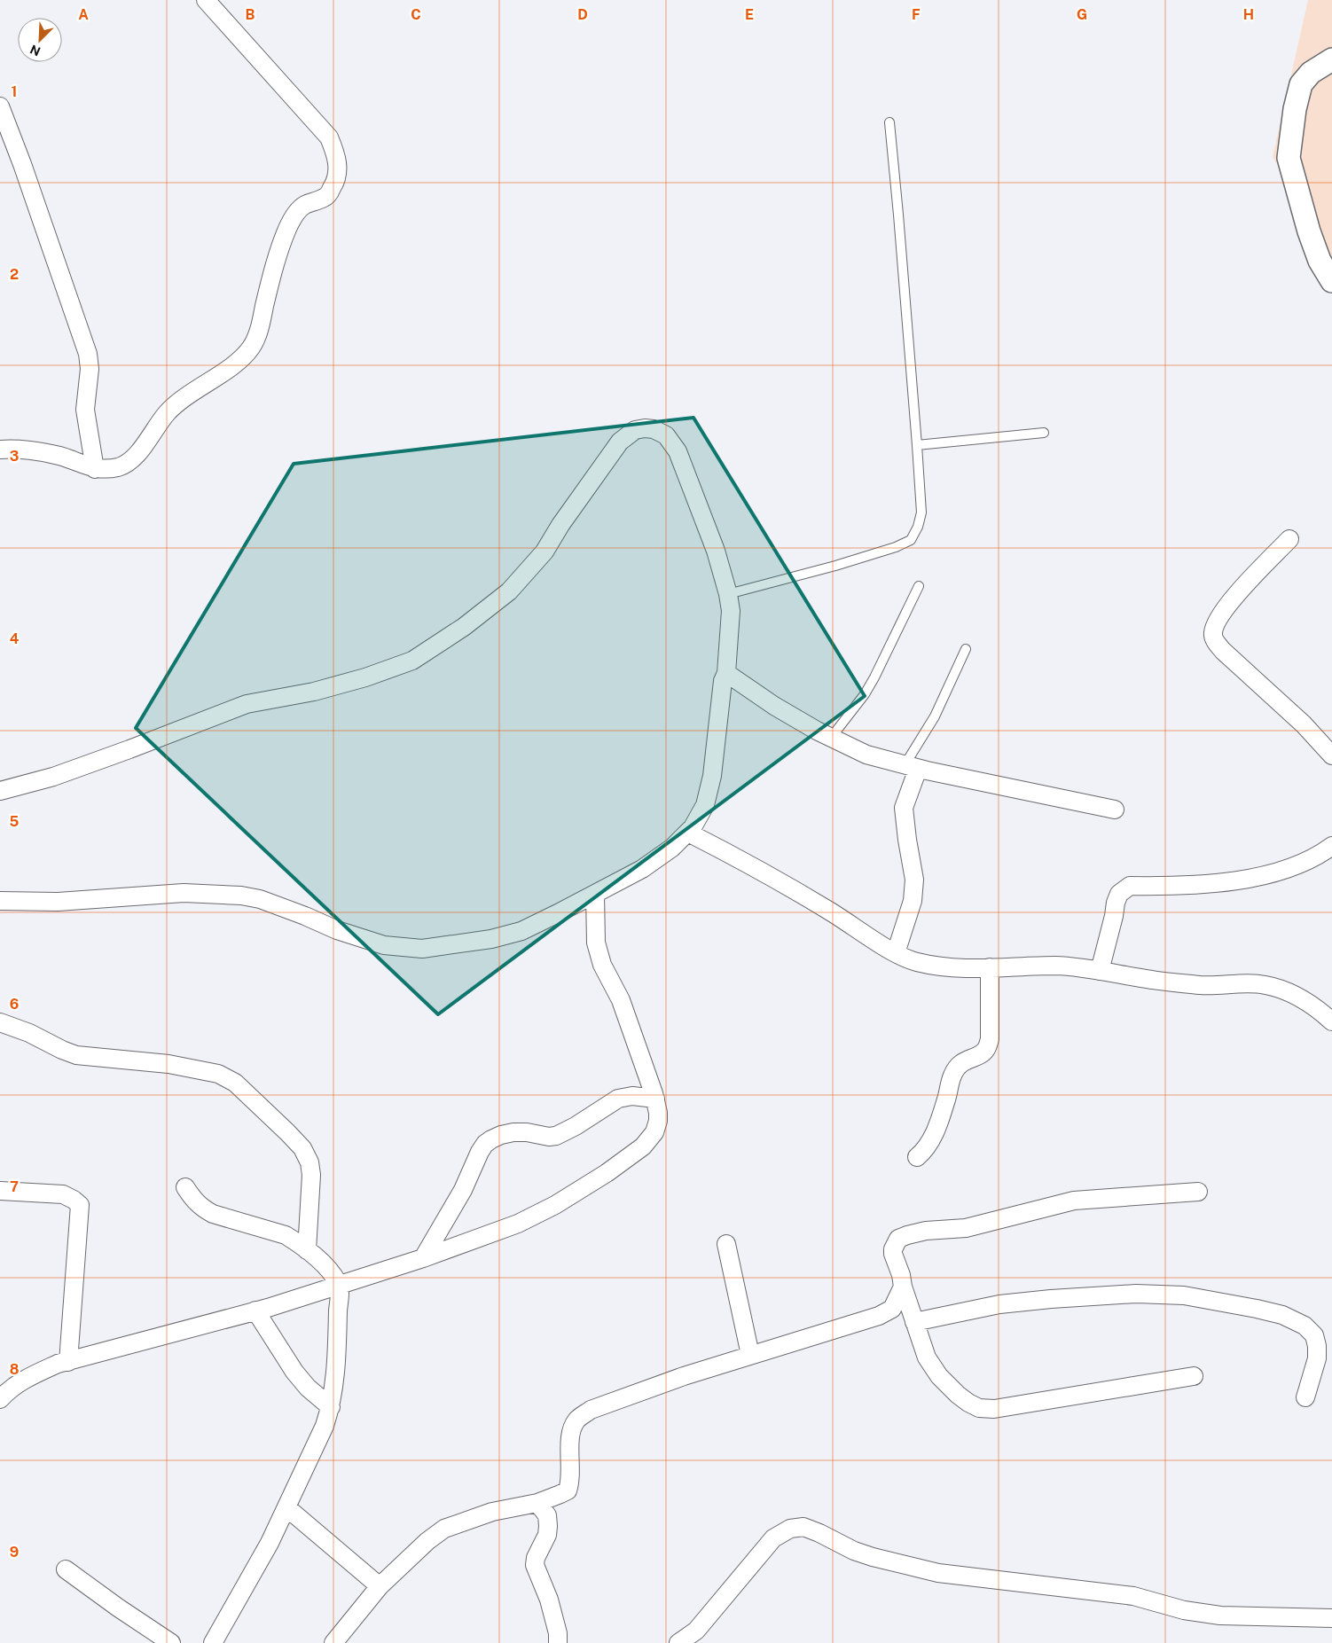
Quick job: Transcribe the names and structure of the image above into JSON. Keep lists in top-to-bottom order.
{
  "north": "bottom left",
  "grid": {
    "columns": [
      "A",
      "B",
      "C",
      "D",
      "E",
      "F",
      "G",
      "H"
    ],
    "rows": [
      "1",
      "2",
      "3",
      "4",
      "5",
      "6",
      "7",
      "8",
      "9"
    ]
  }
}
